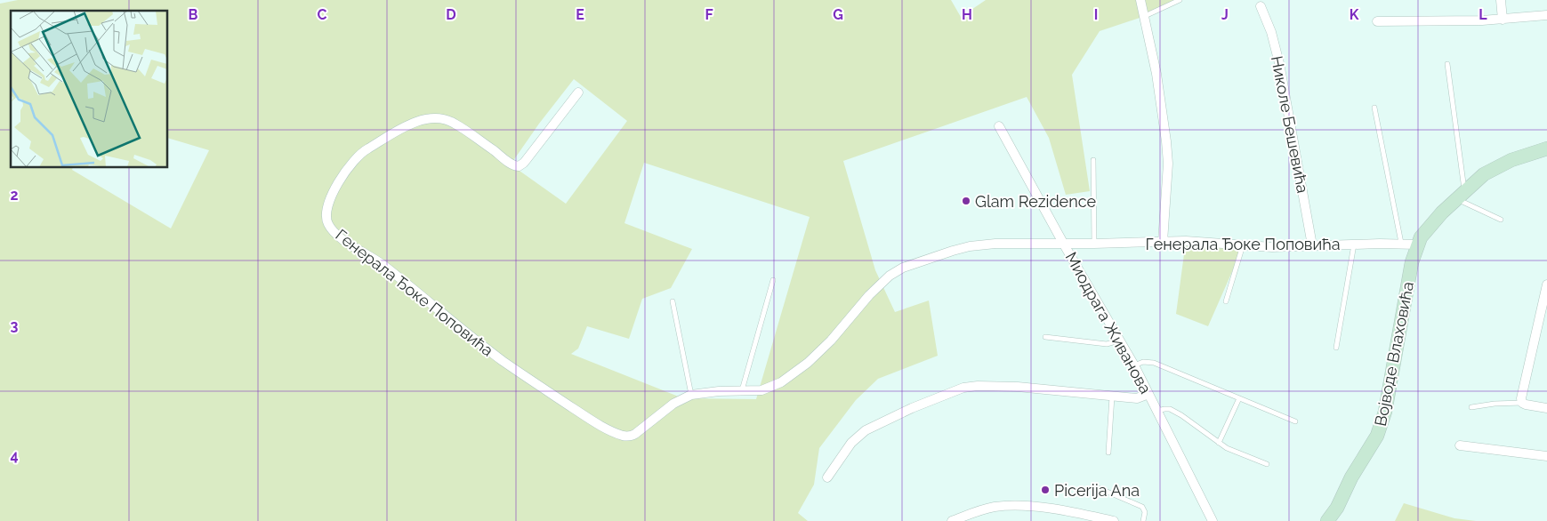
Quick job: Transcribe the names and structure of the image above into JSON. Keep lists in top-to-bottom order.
{
  "streets": {
    "street": [
      "Николе Бешевића",
      "Генерала Ђоке Поповића",
      "Миодрага Живанова",
      "Војводе Влаховића"
    ]
  },
  "crossings": [
    ["Николе Бешевића", "Генерала Ђоке Поповића"],
    ["Генерала Ђоке Поповића", "Миодрага Живанова"],
    ["Генерала Ђоке Поповића", "Војводе Влаховића"]
  ],
  "places": ["Glam Rezidence", "Picerija Ana"],
  "grid": {
    "columns": [
      "B",
      "C",
      "D",
      "E",
      "F",
      "G",
      "H",
      "I",
      "J",
      "K",
      "L"
    ],
    "rows": ["2", "3", "4"]
  }
}
